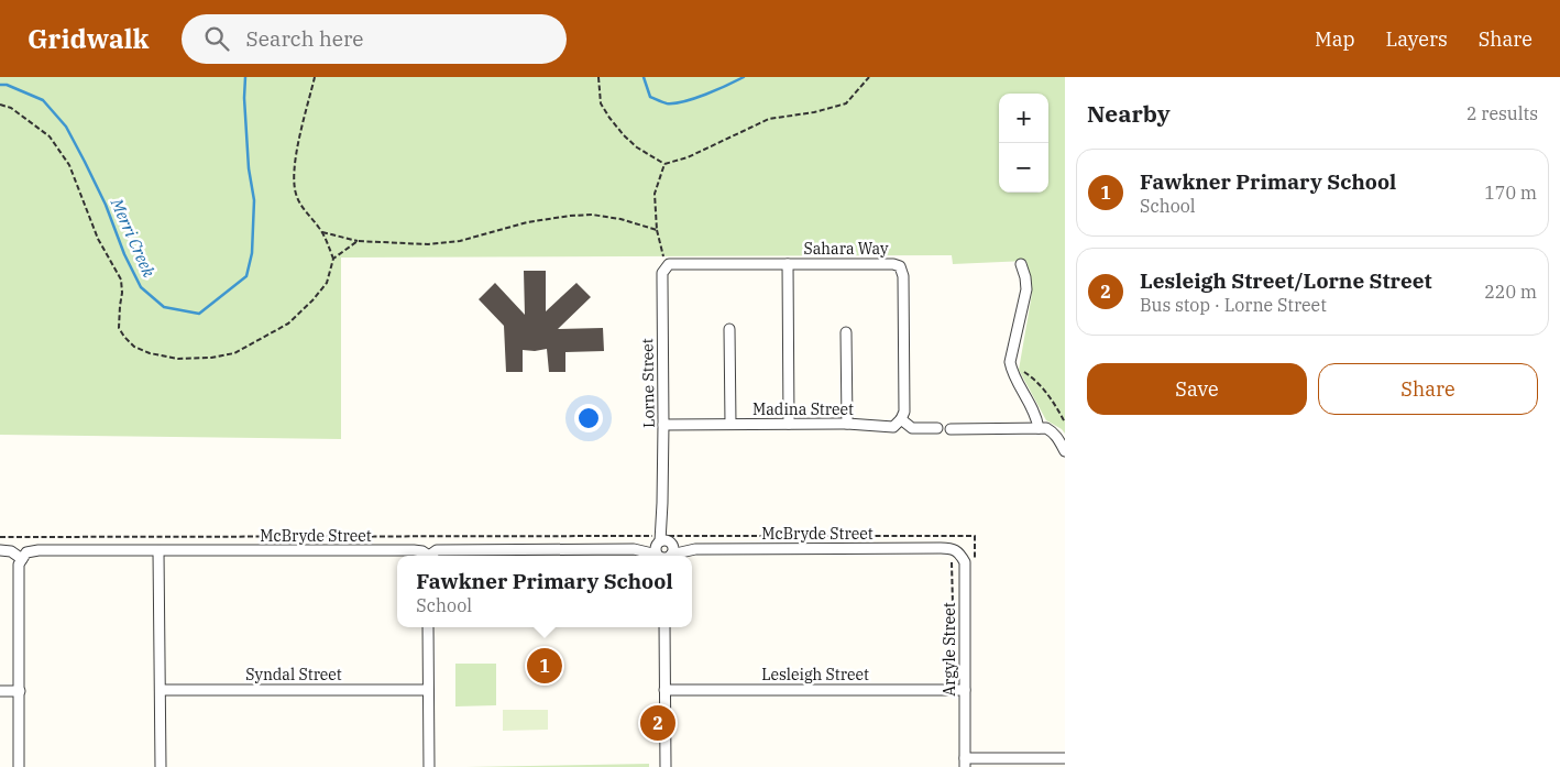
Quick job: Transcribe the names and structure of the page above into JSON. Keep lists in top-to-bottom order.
{
  "streets": {
    "street": [
      "Sahara Way",
      "Lorne Street",
      "Madina Street",
      "McBryde Street",
      "Argyle Street",
      "Syndal Street",
      "Lesleigh Street"
    ]
  },
  "crossings": [
    ["Sahara Way", "Lorne Street"],
    ["Sahara Way", "Madina Street"],
    ["Lorne Street", "Madina Street"],
    ["Lorne Street", "McBryde Street"],
    ["McBryde Street", "Argyle Street"],
    ["Argyle Street", "Lesleigh Street"]
  ],
  "water": ["Merri Creek"],
  "page": {
    "header": "Gridwalk",
    "search": "Search here",
    "nav": ["Map", "Layers", "Share"],
    "heading": ["Nearby", "2 results"],
    "map_buttons": ["+", "−"],
    "list": [
      {
        "mark": "1",
        "name": "Fawkner Primary School",
        "note": "School",
        "value": "170 m"
      },
      {
        "mark": "2",
        "name": "Lesleigh Street/Lorne Street",
        "note": "Bus stop · Lorne Street",
        "value": "220 m"
      }
    ],
    "buttons": ["Save", "Share"],
    "popup": ["Fawkner Primary School", "School"],
    "pins": ["1", "2"]
  }
}
